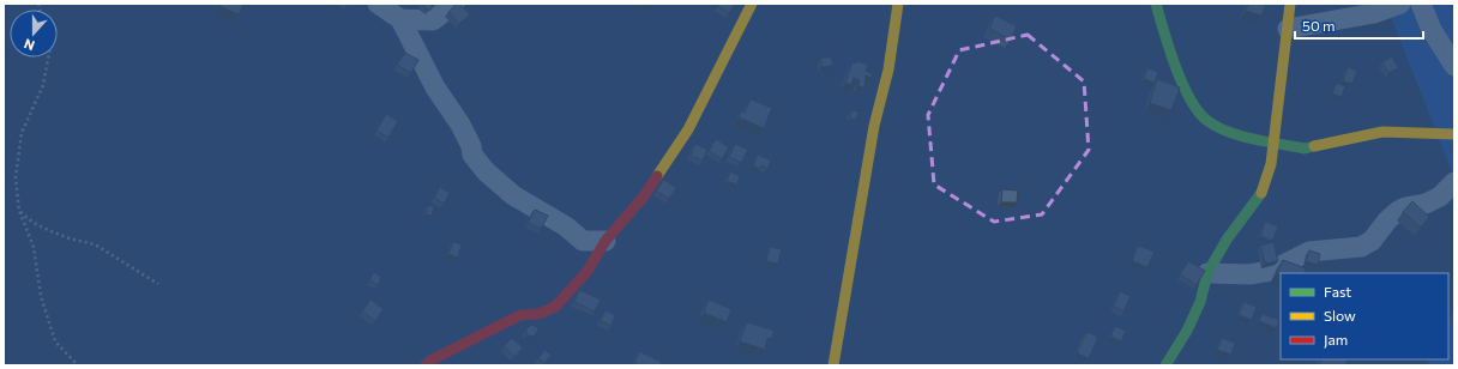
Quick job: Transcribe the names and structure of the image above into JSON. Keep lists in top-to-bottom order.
{
  "legend": ["Fast", "Slow", "Jam"],
  "scale_bar": "50 m",
  "north": "bottom"
}
